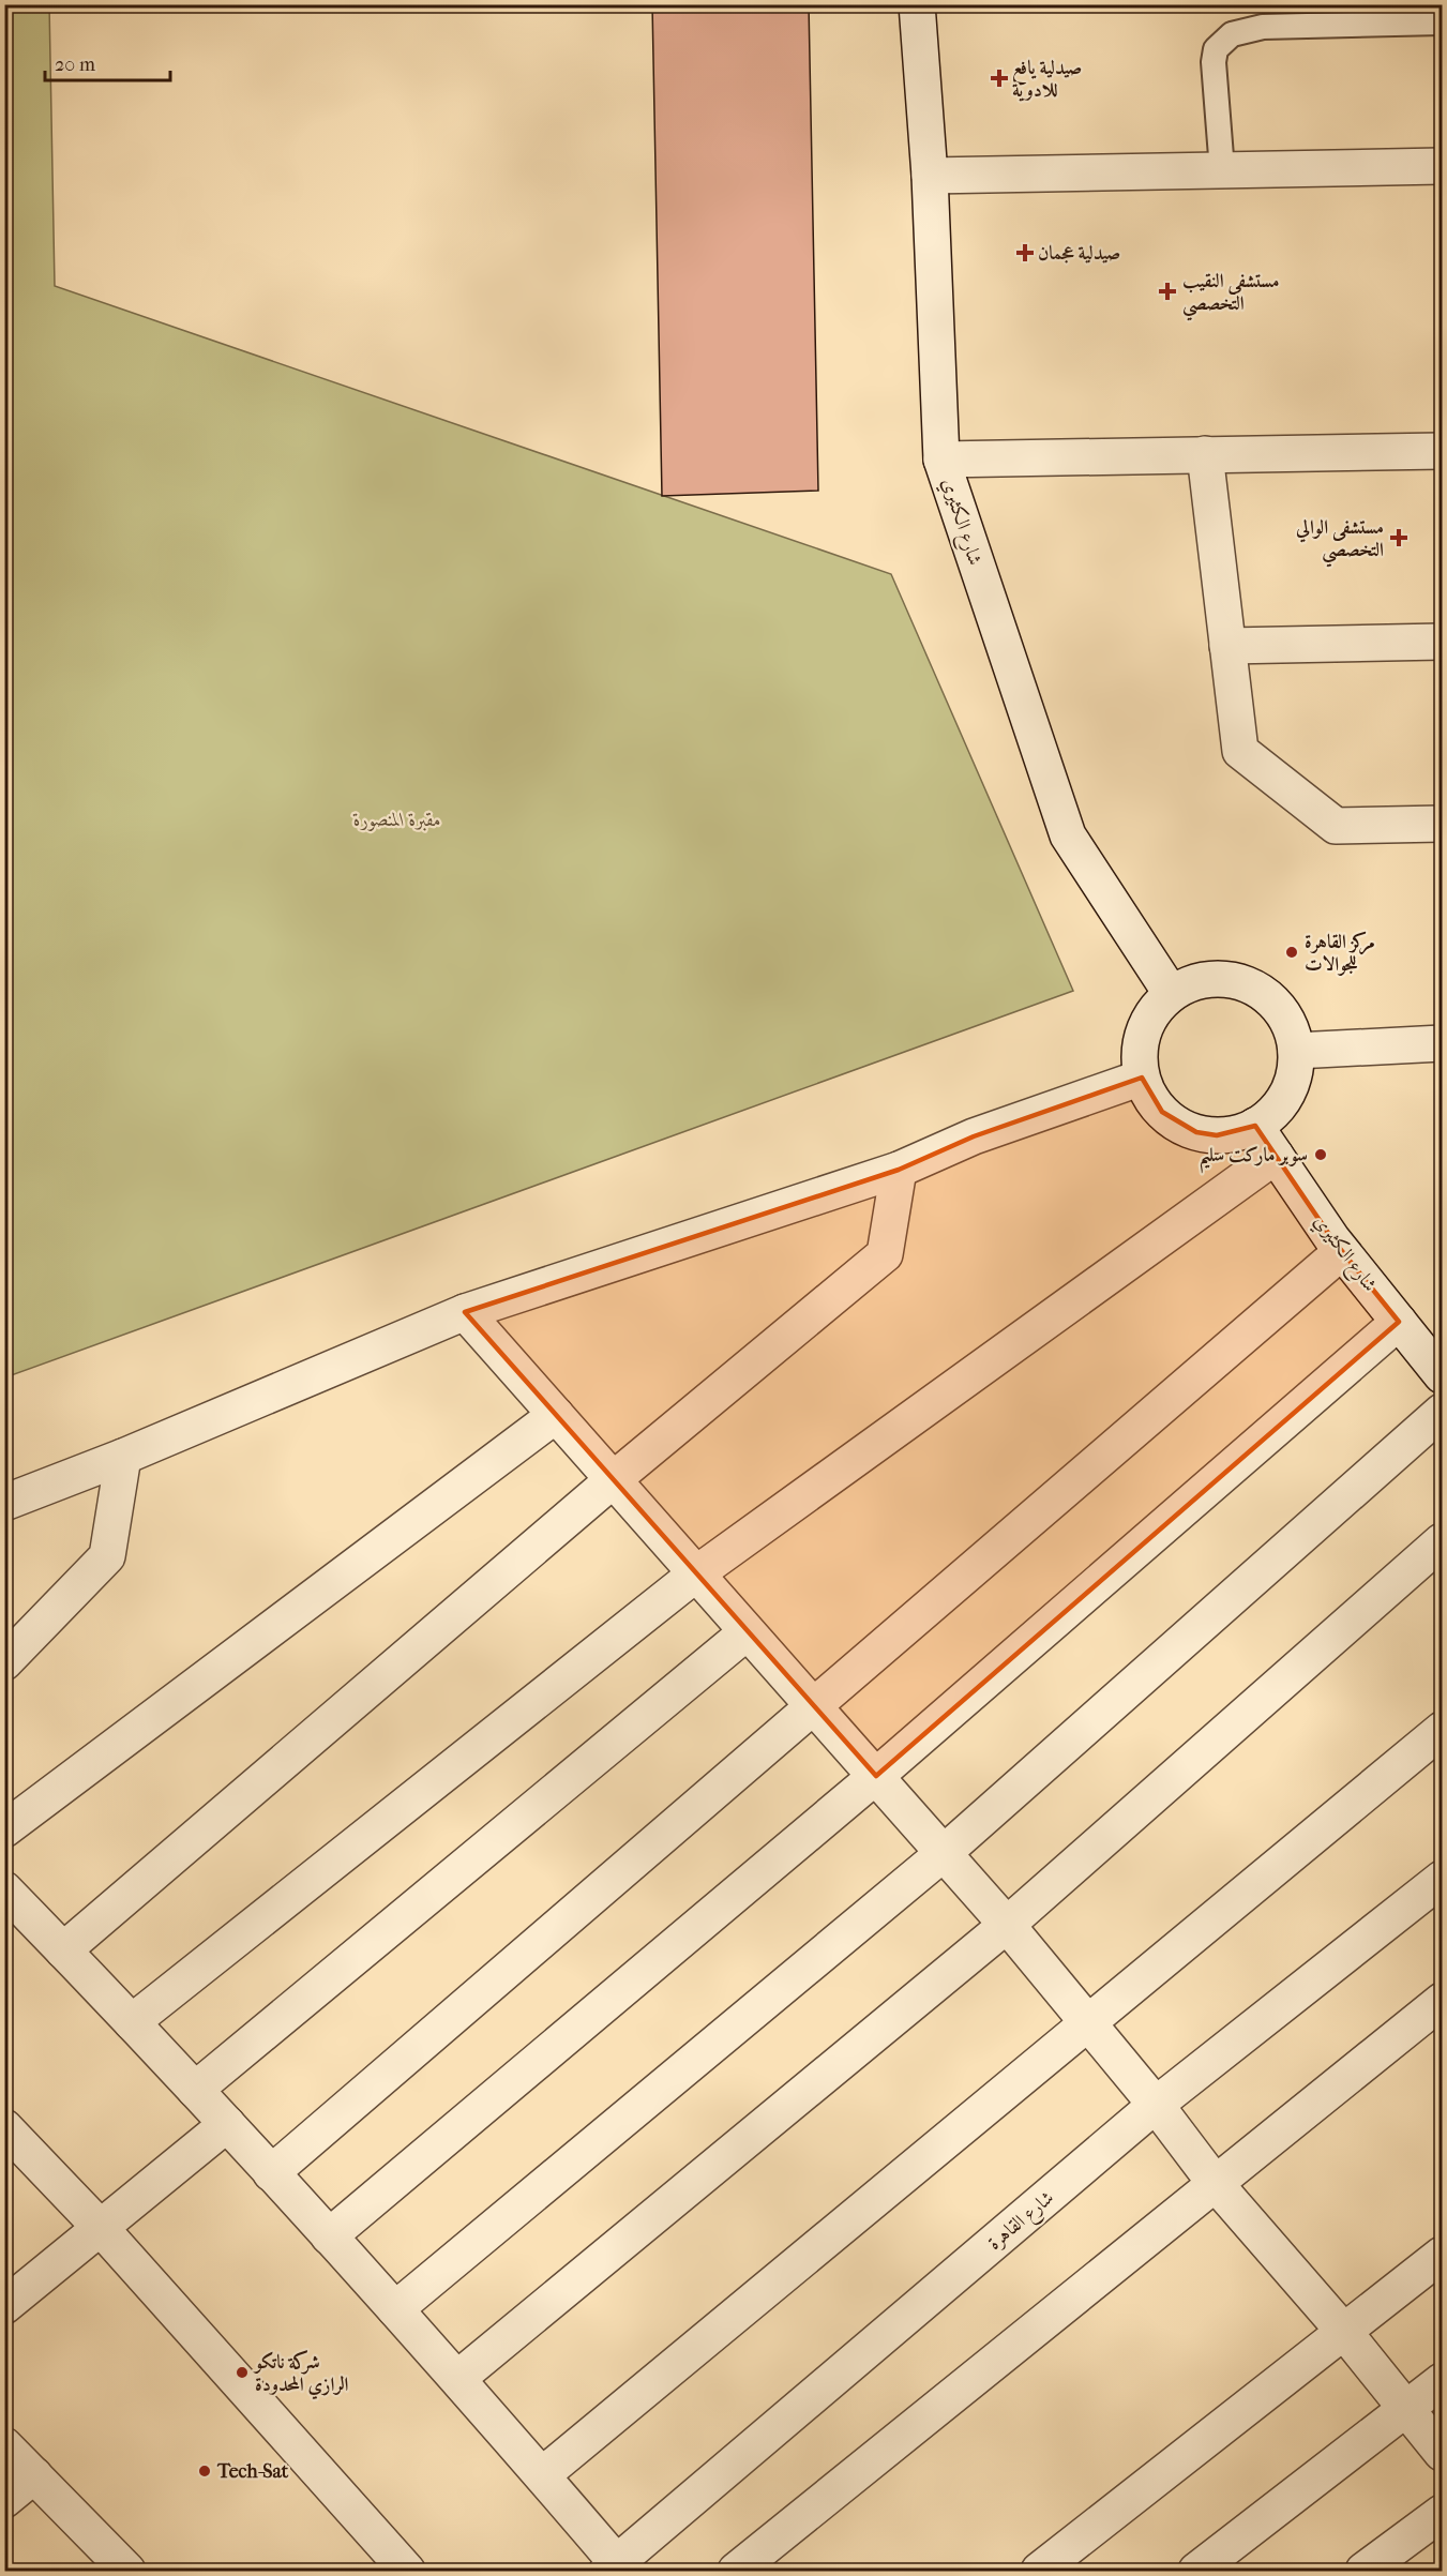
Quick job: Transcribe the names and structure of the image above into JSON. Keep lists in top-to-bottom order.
{
  "streets": {
    "street": ["شارع الكثيري", "شارع القاهرة"]
  },
  "parks": ["مقبرة المنصورة"],
  "places": {
    "health": [
      "صيدلية يافع للادوية",
      "صيدلية عجمان",
      "مستشفى النقيب التخصصي",
      "مستشفى الوالي التخصصي"
    ],
    "other": [
      "مركز القاهرة للجوالات",
      "سوبر ماركت سليم",
      "شركة ناتكو الرازي المحدودة",
      "Tech-Sat"
    ]
  },
  "scale_bar": "20 m"
}
